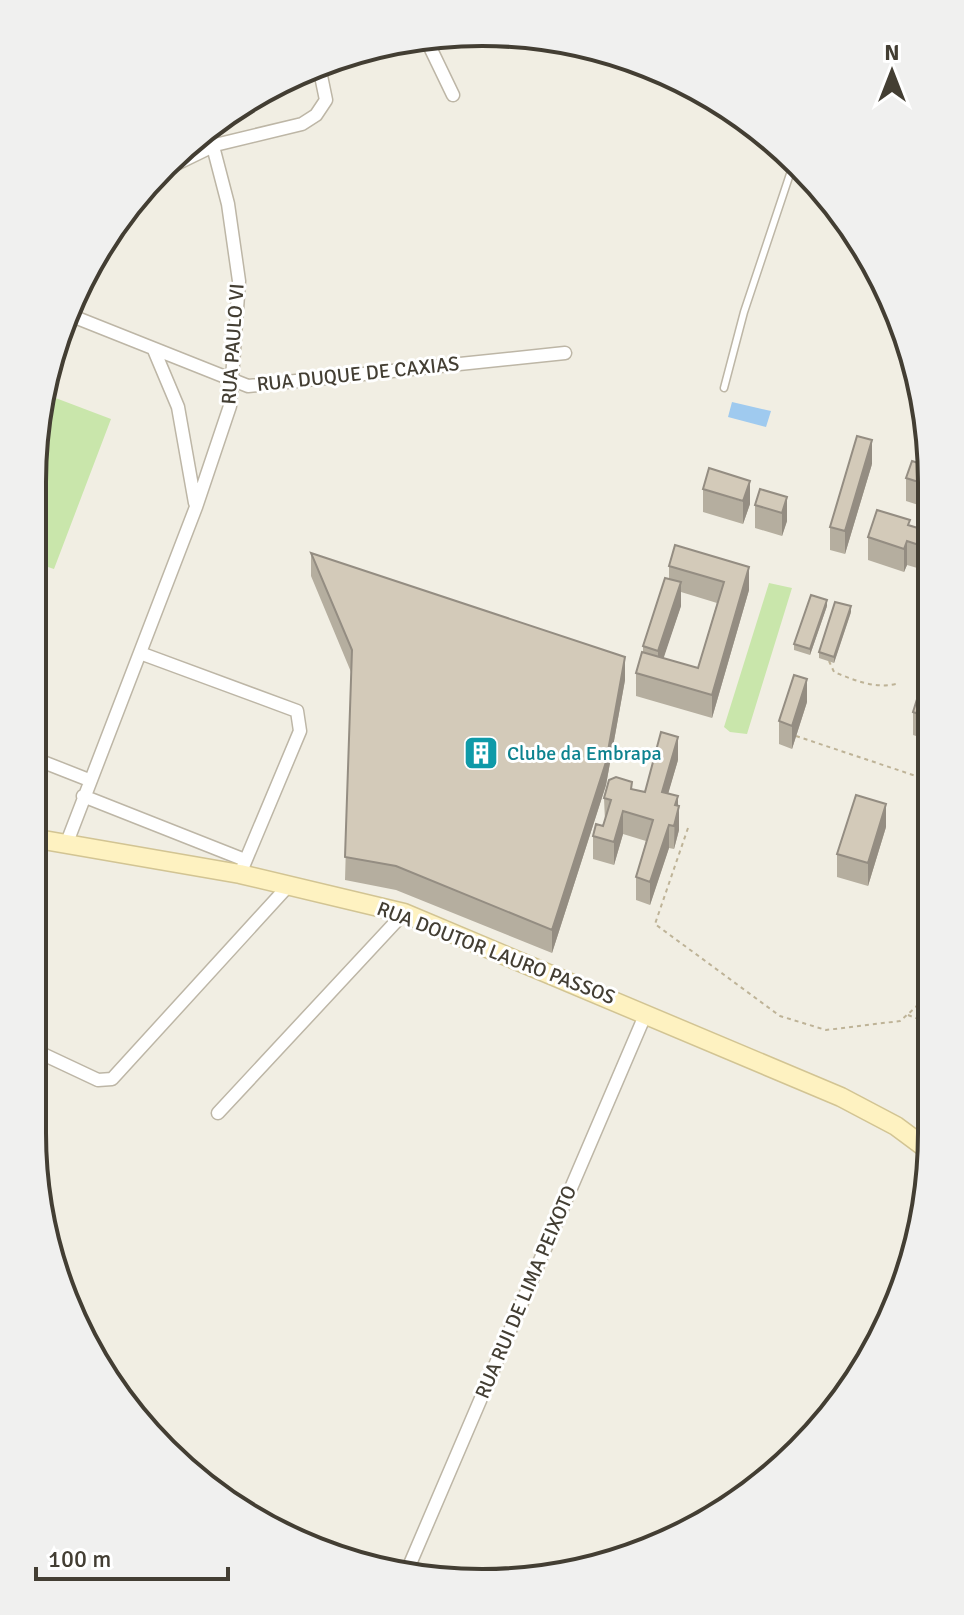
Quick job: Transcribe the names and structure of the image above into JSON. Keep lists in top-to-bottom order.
{
  "streets": {
    "main road": ["RUA DOUTOR LAURO PASSOS"],
    "street": ["RUA PAULO VI", "RUA DUQUE DE CAXIAS", "RUA RUI DE LIMA PEIXOTO"]
  },
  "crossings": [
    ["RUA PAULO VI", "RUA DUQUE DE CAXIAS"],
    ["RUA PAULO VI", "RUA DOUTOR LAURO PASSOS"],
    ["RUA DOUTOR LAURO PASSOS", "RUA RUI DE LIMA PEIXOTO"]
  ],
  "places": {
    "building": ["Clube da Embrapa"]
  },
  "scale_bar": "100 m",
  "north": "top"
}
